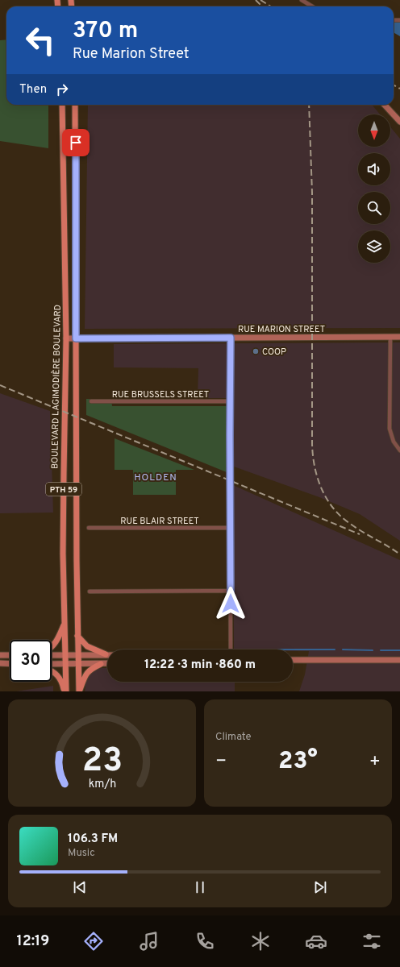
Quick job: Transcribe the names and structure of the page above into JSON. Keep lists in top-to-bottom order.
{
  "streets": {
    "main road": ["RUE MARION STREET", "BOULEVARD LAGIMODIÈRE BOULEVARD", "PTH 59"],
    "street": ["RUE BRUSSELS STREET", "RUE BLAIR STREET"]
  },
  "crossings": [
    ["RUE MARION STREET", "BOULEVARD LAGIMODIÈRE BOULEVARD"]
  ],
  "districts": ["HOLDEN"],
  "places": ["COOP"],
  "north": "bottom",
  "page": {
    "turn": ["370 m", "Rue Marion Street"],
    "then": "Then",
    "limit": "30",
    "trip": "12:22 · 3 min · 860 m",
    "tile": "Climate",
    "heat": ["−", "23°", "+"],
    "song": ["106.3 FM", "Music"],
    "tabs": "12:19",
    "gauge": ["23", "km/h"]
  }
}
